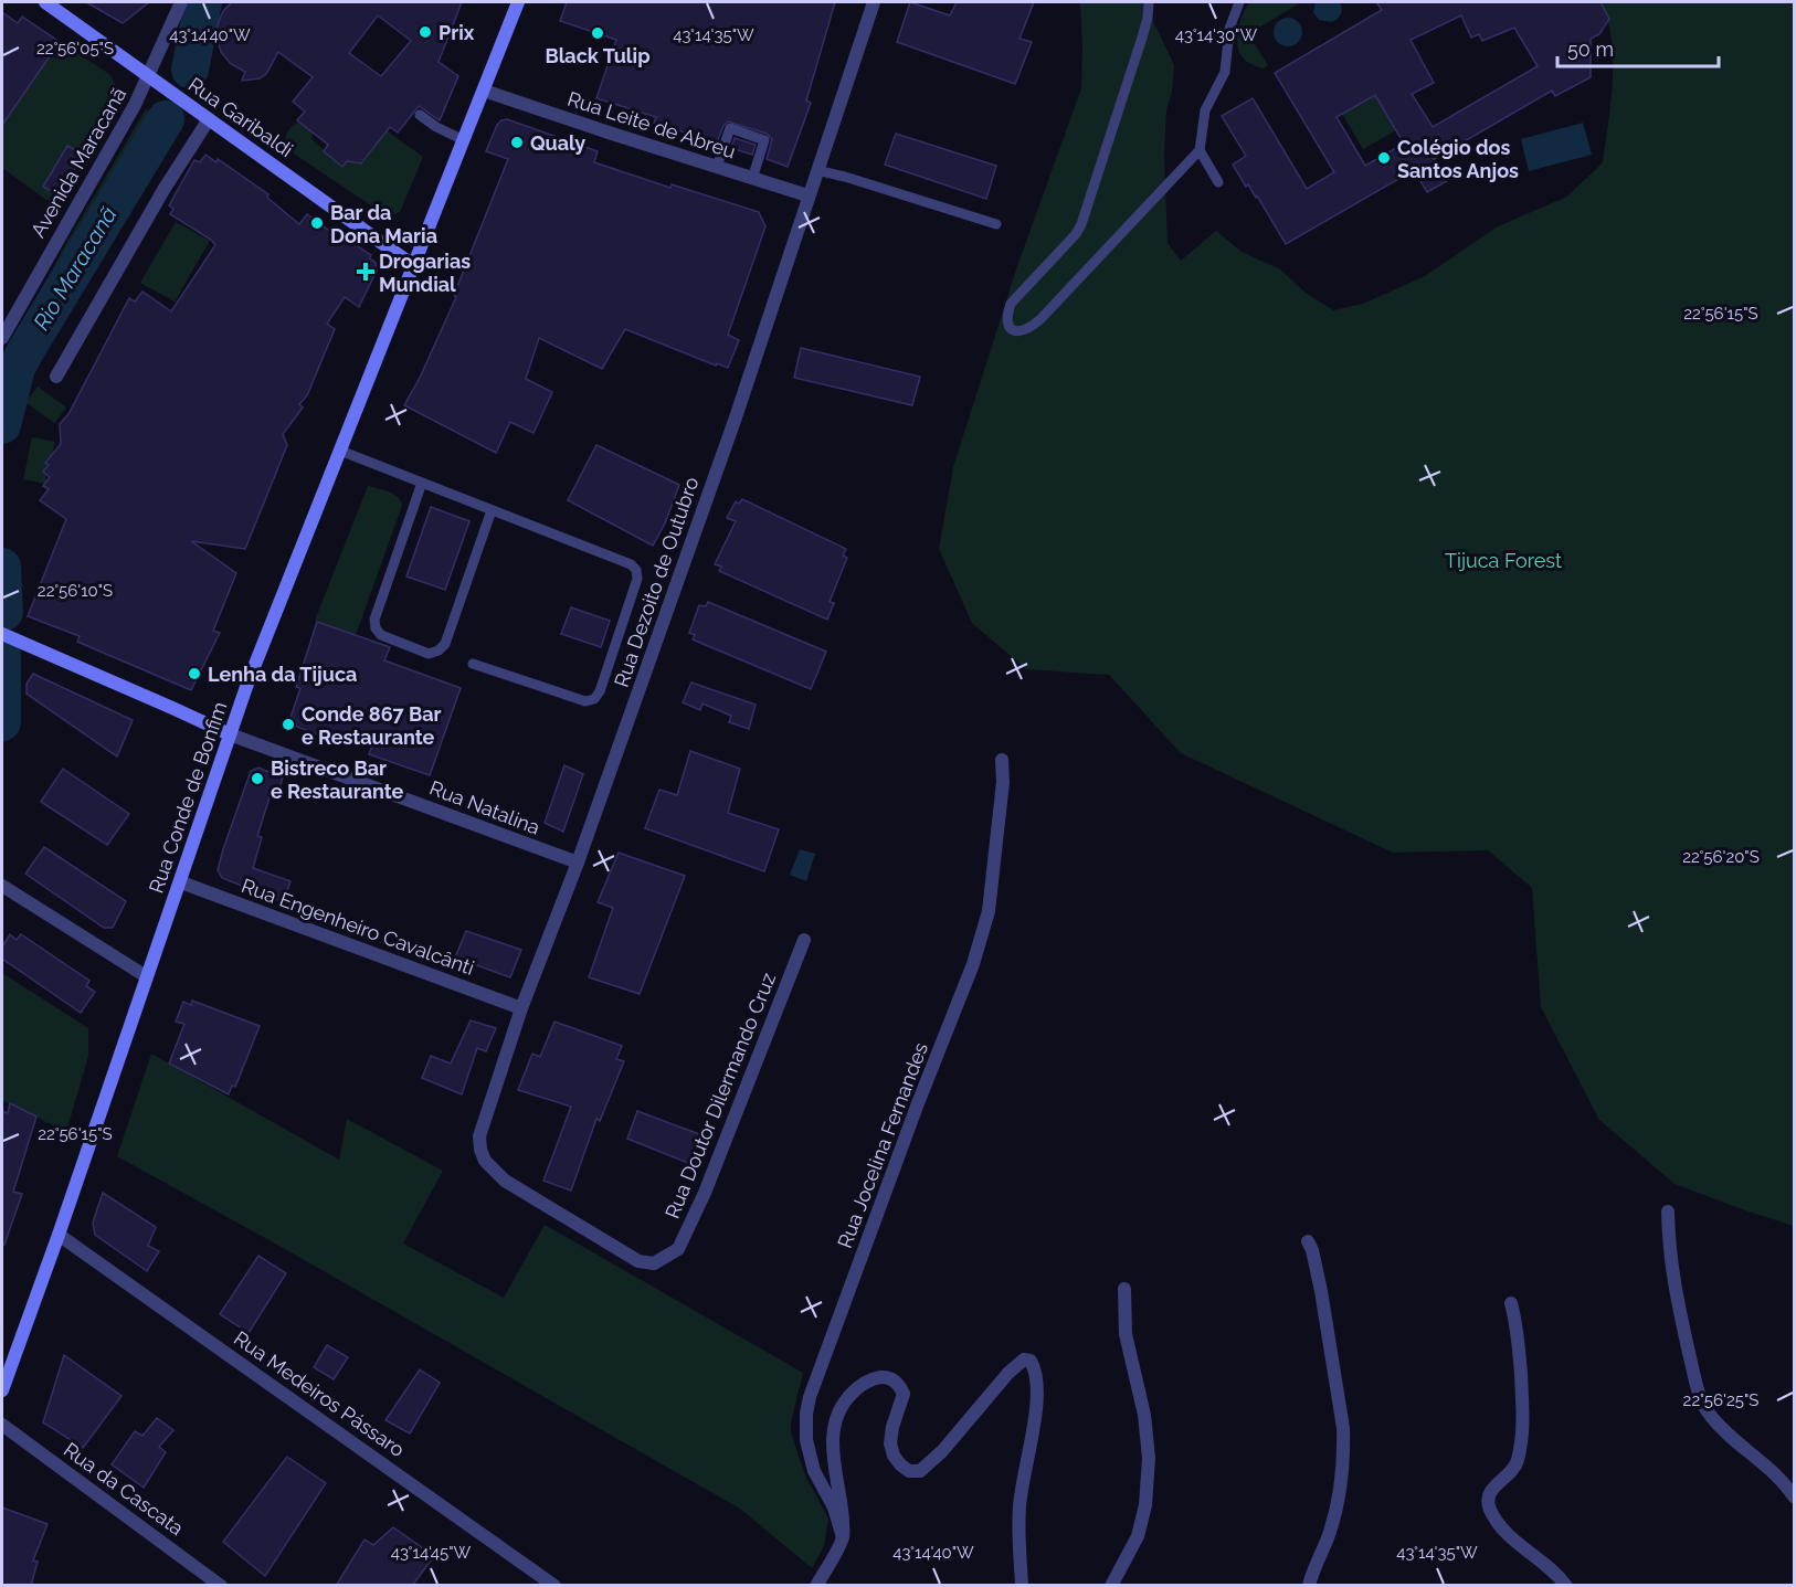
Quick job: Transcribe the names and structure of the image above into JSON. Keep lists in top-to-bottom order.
{
  "streets": {
    "main road": ["Rua Garibaldi", "Rua Conde de Bonfim"],
    "street": [
      "Rua Leite de Abreu",
      "Avenida Maracanã",
      "Rua Dezoito de Outubro",
      "Rua Natalina",
      "Rua Engenheiro Cavalcânti",
      "Rua Doutor Dilermando Cruz",
      "Rua Jocelina Fernandes",
      "Rua Medeiros Pássaro",
      "Rua da Cascata"
    ]
  },
  "crossings": [
    ["Rua Garibaldi", "Avenida Maracanã"],
    ["Rua Garibaldi", "Rua Conde de Bonfim"],
    ["Rua Leite de Abreu", "Rua Dezoito de Outubro"],
    ["Rua Leite de Abreu", "Rua Conde de Bonfim"],
    ["Rua Dezoito de Outubro", "Rua Natalina"],
    ["Rua Dezoito de Outubro", "Rua Engenheiro Cavalcânti"],
    ["Rua Dezoito de Outubro", "Rua Doutor Dilermando Cruz"],
    ["Rua Conde de Bonfim", "Rua Natalina"],
    ["Rua Conde de Bonfim", "Rua Engenheiro Cavalcânti"],
    ["Rua Conde de Bonfim", "Rua Medeiros Pássaro"]
  ],
  "water": ["Rio Maracanã"],
  "parks": ["Tijuca Forest"],
  "places": {
    "other": [
      "Prix",
      "Black Tulip",
      "Qualy",
      "Colégio dos Santos Anjos",
      "Bar da Dona Maria",
      "Lenha da Tijuca",
      "Conde 867 Bar e Restaurante",
      "Bistreco Bar e Restaurante"
    ],
    "health": ["Drogarias Mundial"]
  },
  "scale_bar": "50 m",
  "coordinates": [
    "43°14'40\"W",
    "43°14'35\"W",
    "43°14'30\"W",
    "22°56'05\"S",
    "22°56'15\"S",
    "22°56'10\"S",
    "22°56'20\"S",
    "22°56'25\"S",
    "43°14'45\"W"
  ]
}
